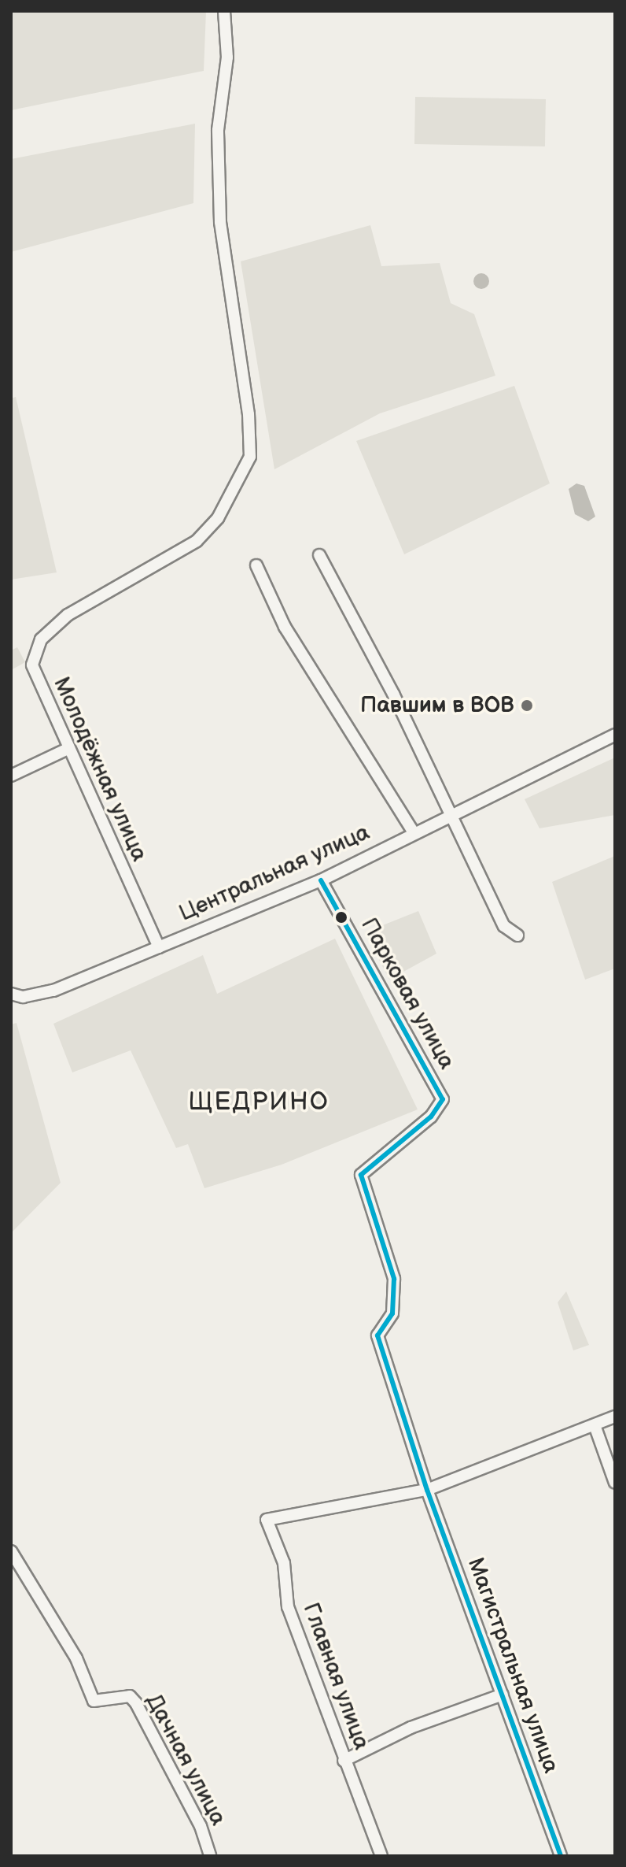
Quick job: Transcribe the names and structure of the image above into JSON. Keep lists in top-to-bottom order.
{
  "streets": {
    "street": [
      "Молодёжная улица",
      "Центральная улица",
      "Парковая улица",
      "Магистральная улица",
      "Главная улица",
      "Дачная улица"
    ]
  },
  "crossings": [
    ["Молодёжная улица", "Центральная улица"],
    ["Центральная улица", "Парковая улица"],
    ["Парковая улица", "Магистральная улица"],
    ["Магистральная улица", "Главная улица"]
  ],
  "districts": ["ЩЕДРИНО"],
  "places": ["Павшим в ВОВ"]
}
